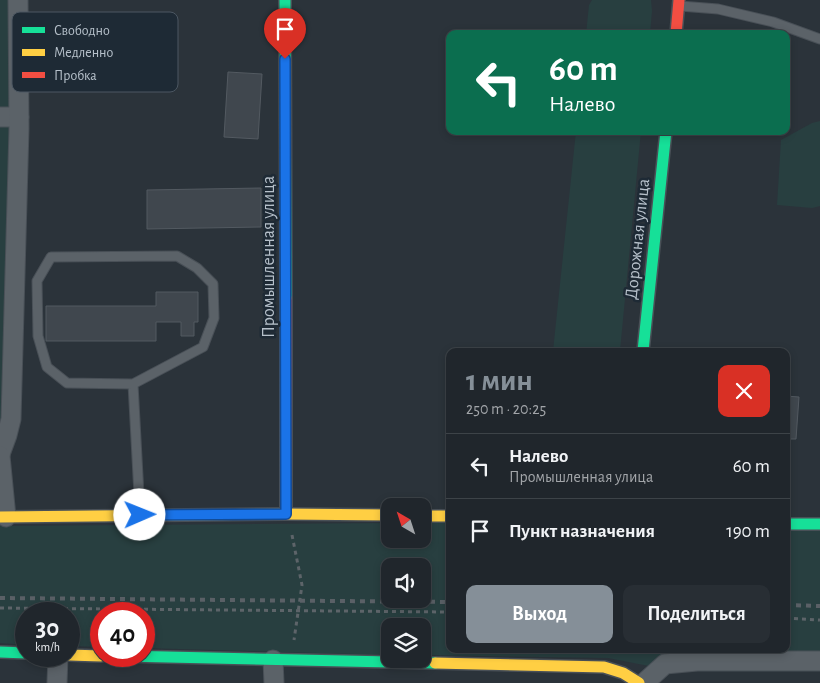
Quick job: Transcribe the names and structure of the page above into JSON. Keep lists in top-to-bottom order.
{
  "streets": {
    "street": ["Дорожная улица", "Промышленная улица"]
  },
  "legend": ["Свободно", "Медленно", "Пробка"],
  "north": "top left",
  "page": {
    "turn": ["60 m", "Налево"],
    "heading": ["1 мин", "250 m · 20:25"],
    "list": [
      {
        "name": "Налево",
        "note": "Промышленная улица",
        "value": "60 m"
      },
      {
        "name": "Пункт назначения",
        "value": "190 m"
      }
    ],
    "buttons": ["Выход", "Поделиться"],
    "speed": "30 km/h",
    "limit": "40"
  }
}
